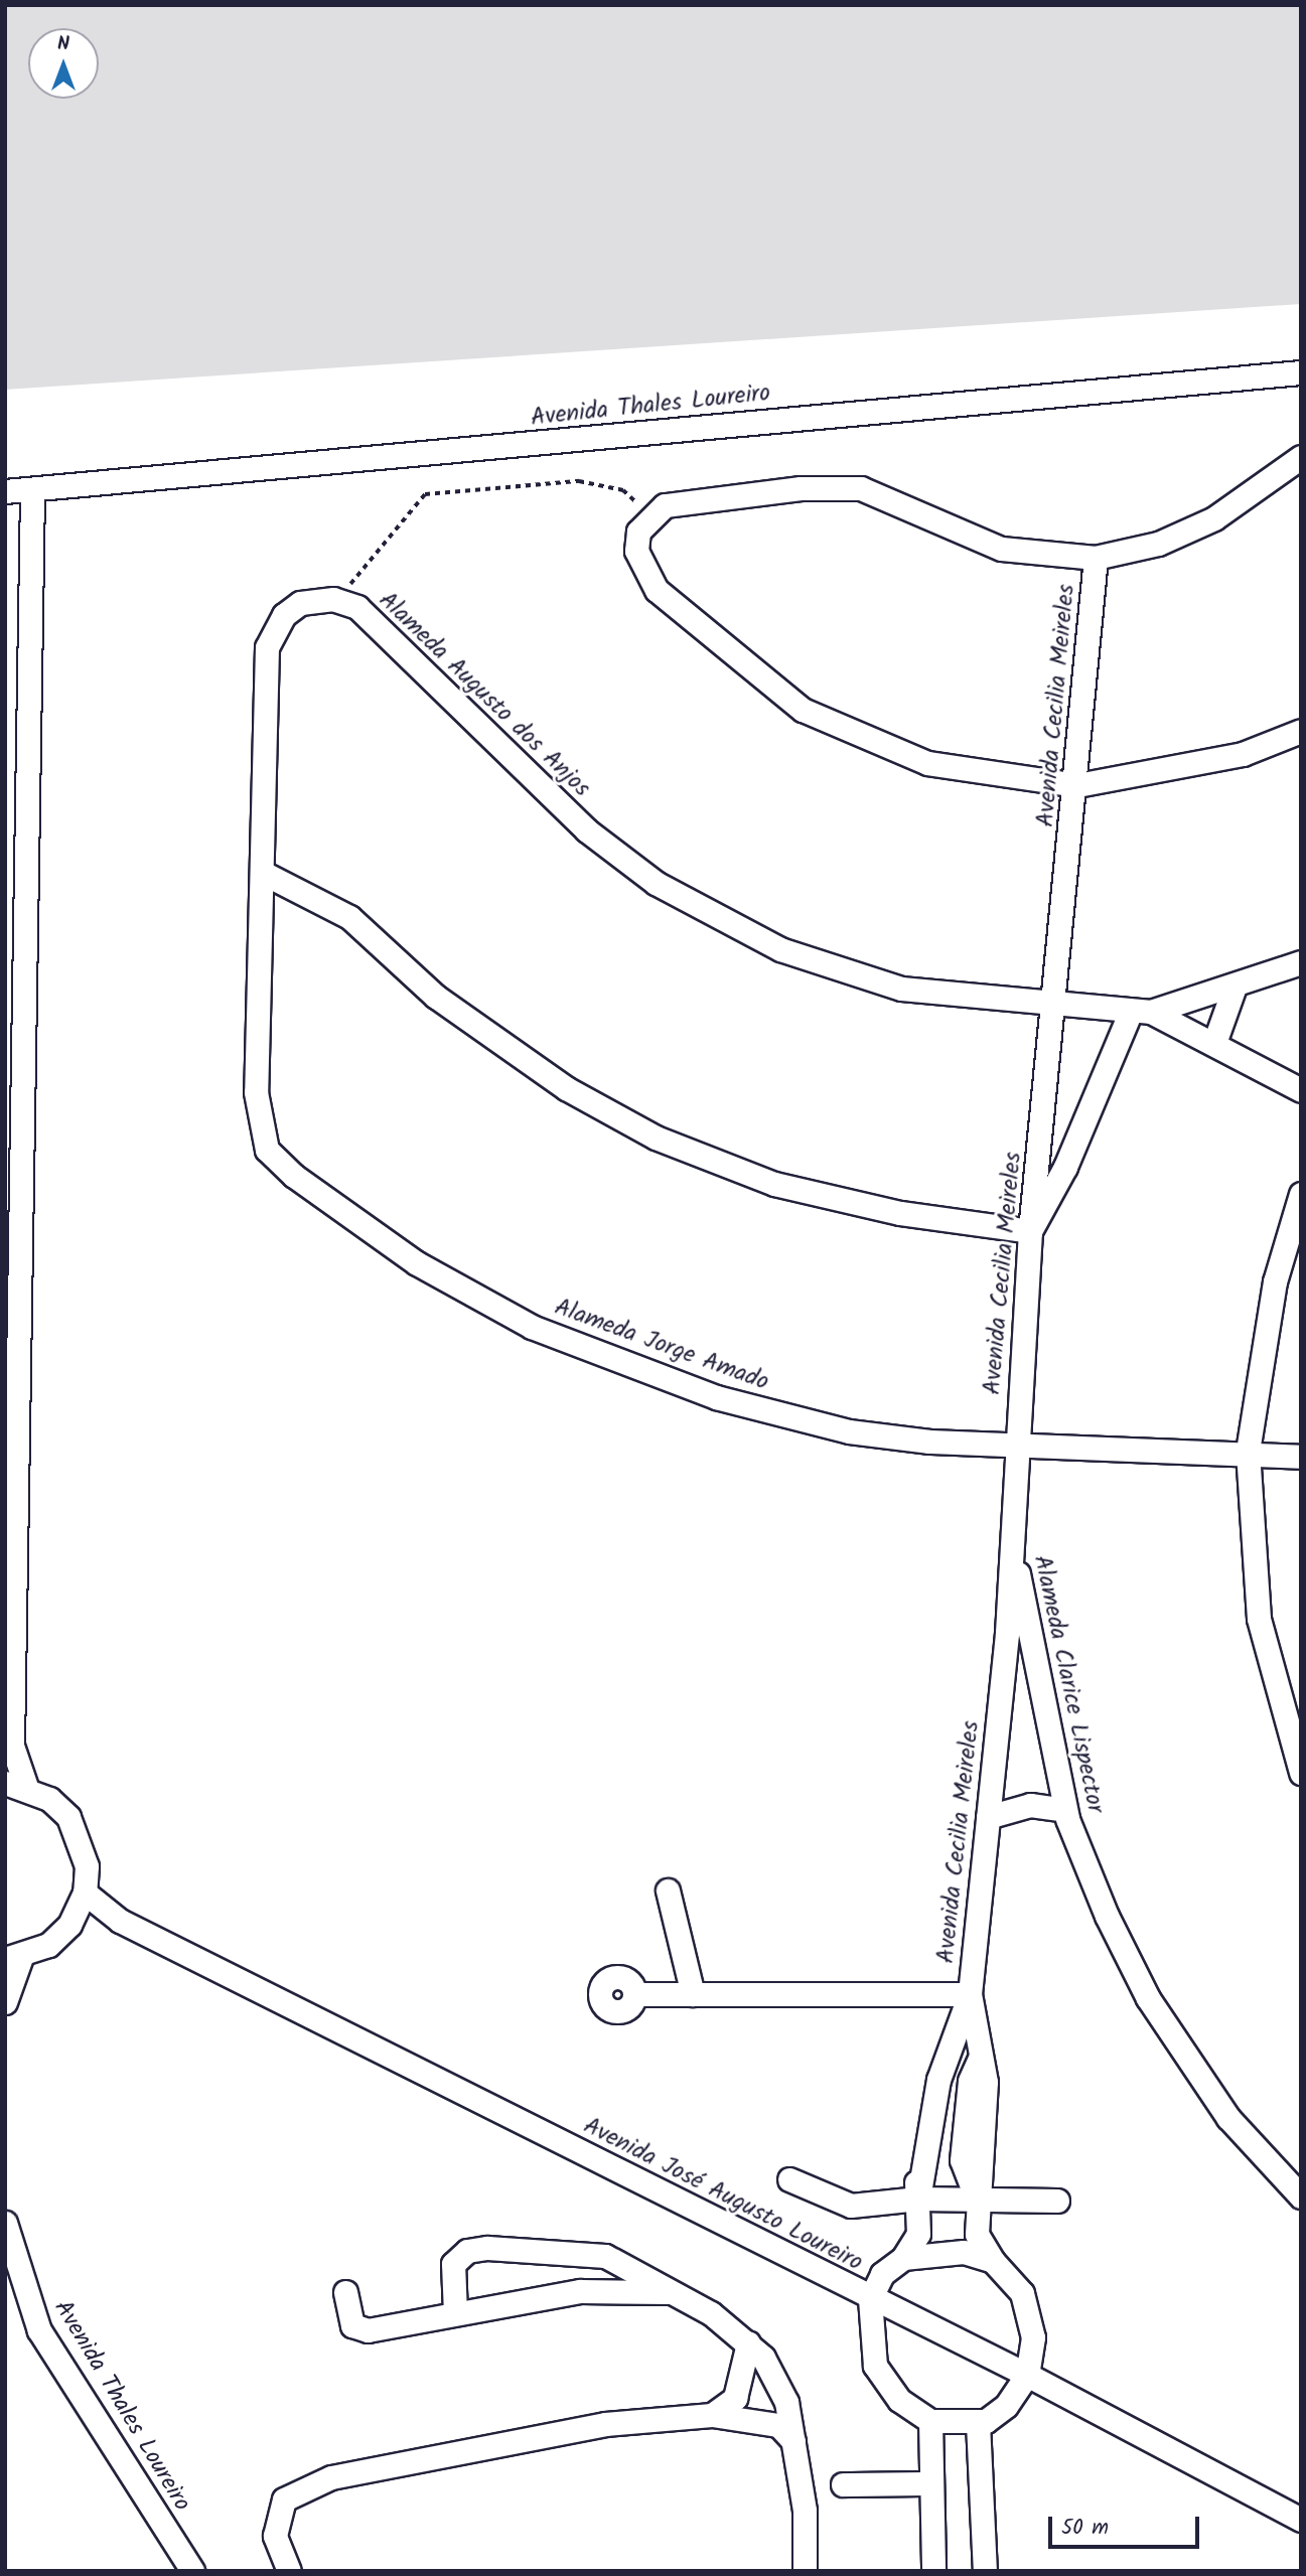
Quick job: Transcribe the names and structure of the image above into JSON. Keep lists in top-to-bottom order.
{
  "streets": {
    "street": [
      "Avenida Thales Loureiro",
      "Alameda Augusto dos Anjos",
      "Avenida Cecilia Meireles",
      "Alameda Jorge Amado",
      "Alameda Clarice Lispector",
      "Avenida José Augusto Loureiro"
    ]
  },
  "crossings": [
    ["Alameda Augusto dos Anjos", "Avenida Cecilia Meireles"],
    ["Avenida Cecilia Meireles", "Alameda Jorge Amado"],
    ["Avenida Cecilia Meireles", "Alameda Clarice Lispector"]
  ],
  "scale_bar": "50 m",
  "north": "top"
}
